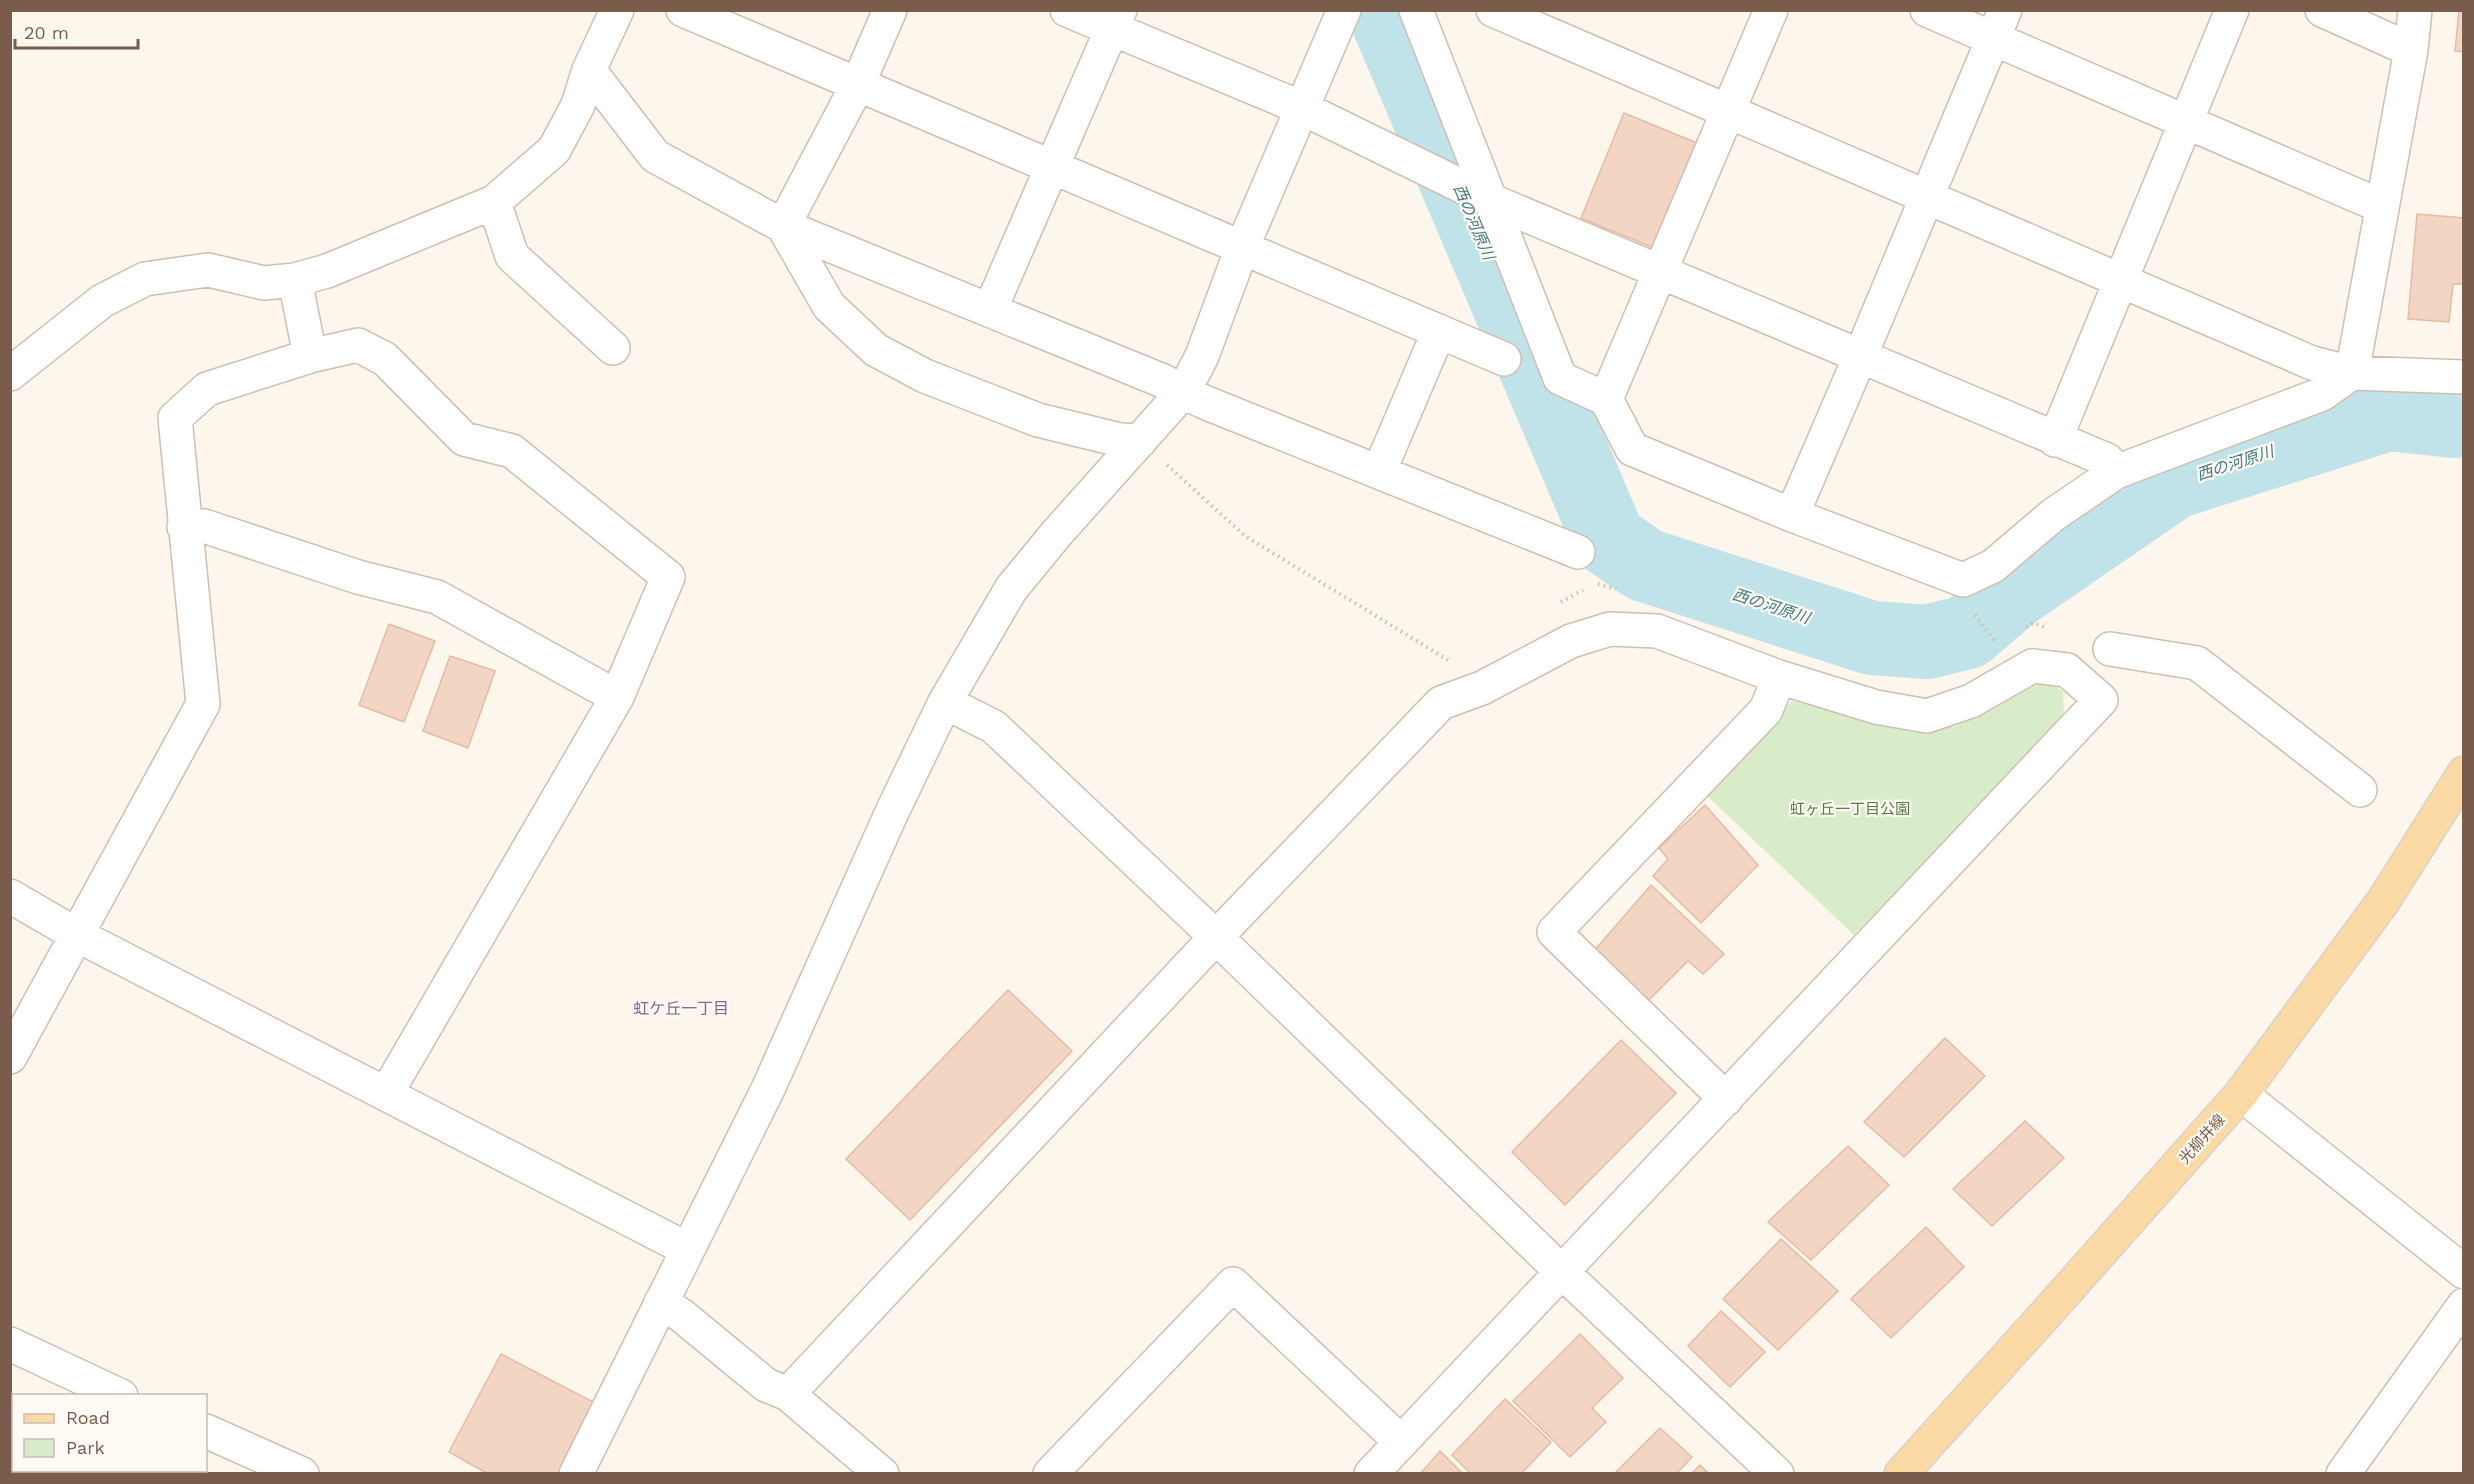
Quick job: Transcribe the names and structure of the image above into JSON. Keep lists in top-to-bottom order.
{
  "streets": {
    "main road": ["光柳井線"]
  },
  "districts": ["虹ケ丘一丁目"],
  "water": ["西の河原川"],
  "parks": ["虹ヶ丘一丁目公園"],
  "legend": ["Road", "Park"],
  "scale_bar": "20 m"
}
